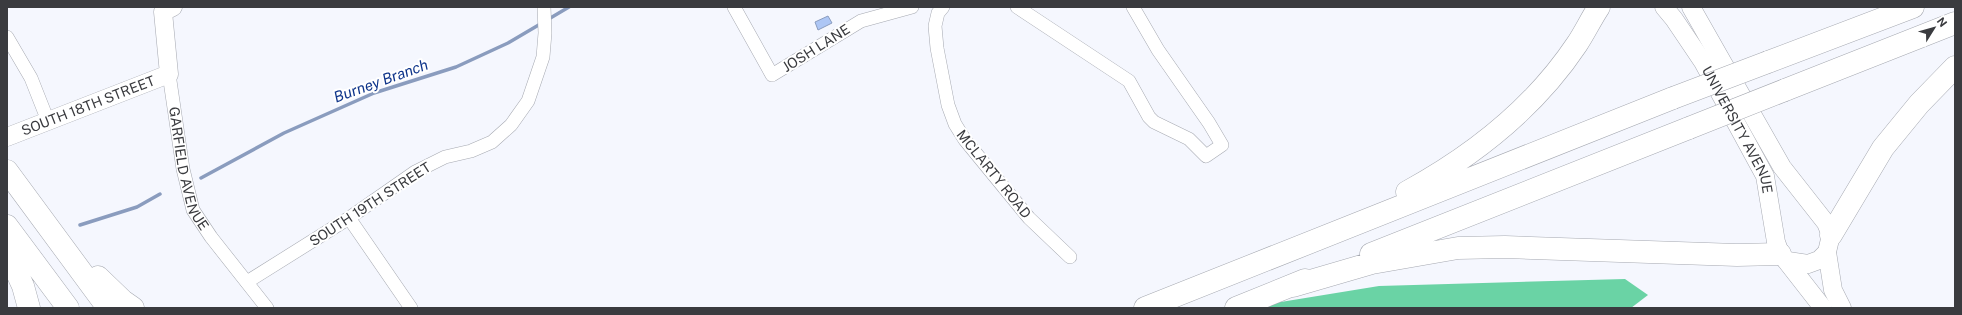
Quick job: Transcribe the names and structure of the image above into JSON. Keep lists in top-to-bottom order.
{
  "streets": {
    "main road": ["SOUTH 18TH STREET", "UNIVERSITY AVENUE", "GARFIELD AVENUE"],
    "street": ["JOSH LANE", "MCLARTY ROAD", "SOUTH 19TH STREET"]
  },
  "crossings": [
    ["SOUTH 18TH STREET", "GARFIELD AVENUE"],
    ["GARFIELD AVENUE", "SOUTH 19TH STREET"]
  ],
  "water": ["Burney Branch"],
  "north": "top right"
}
